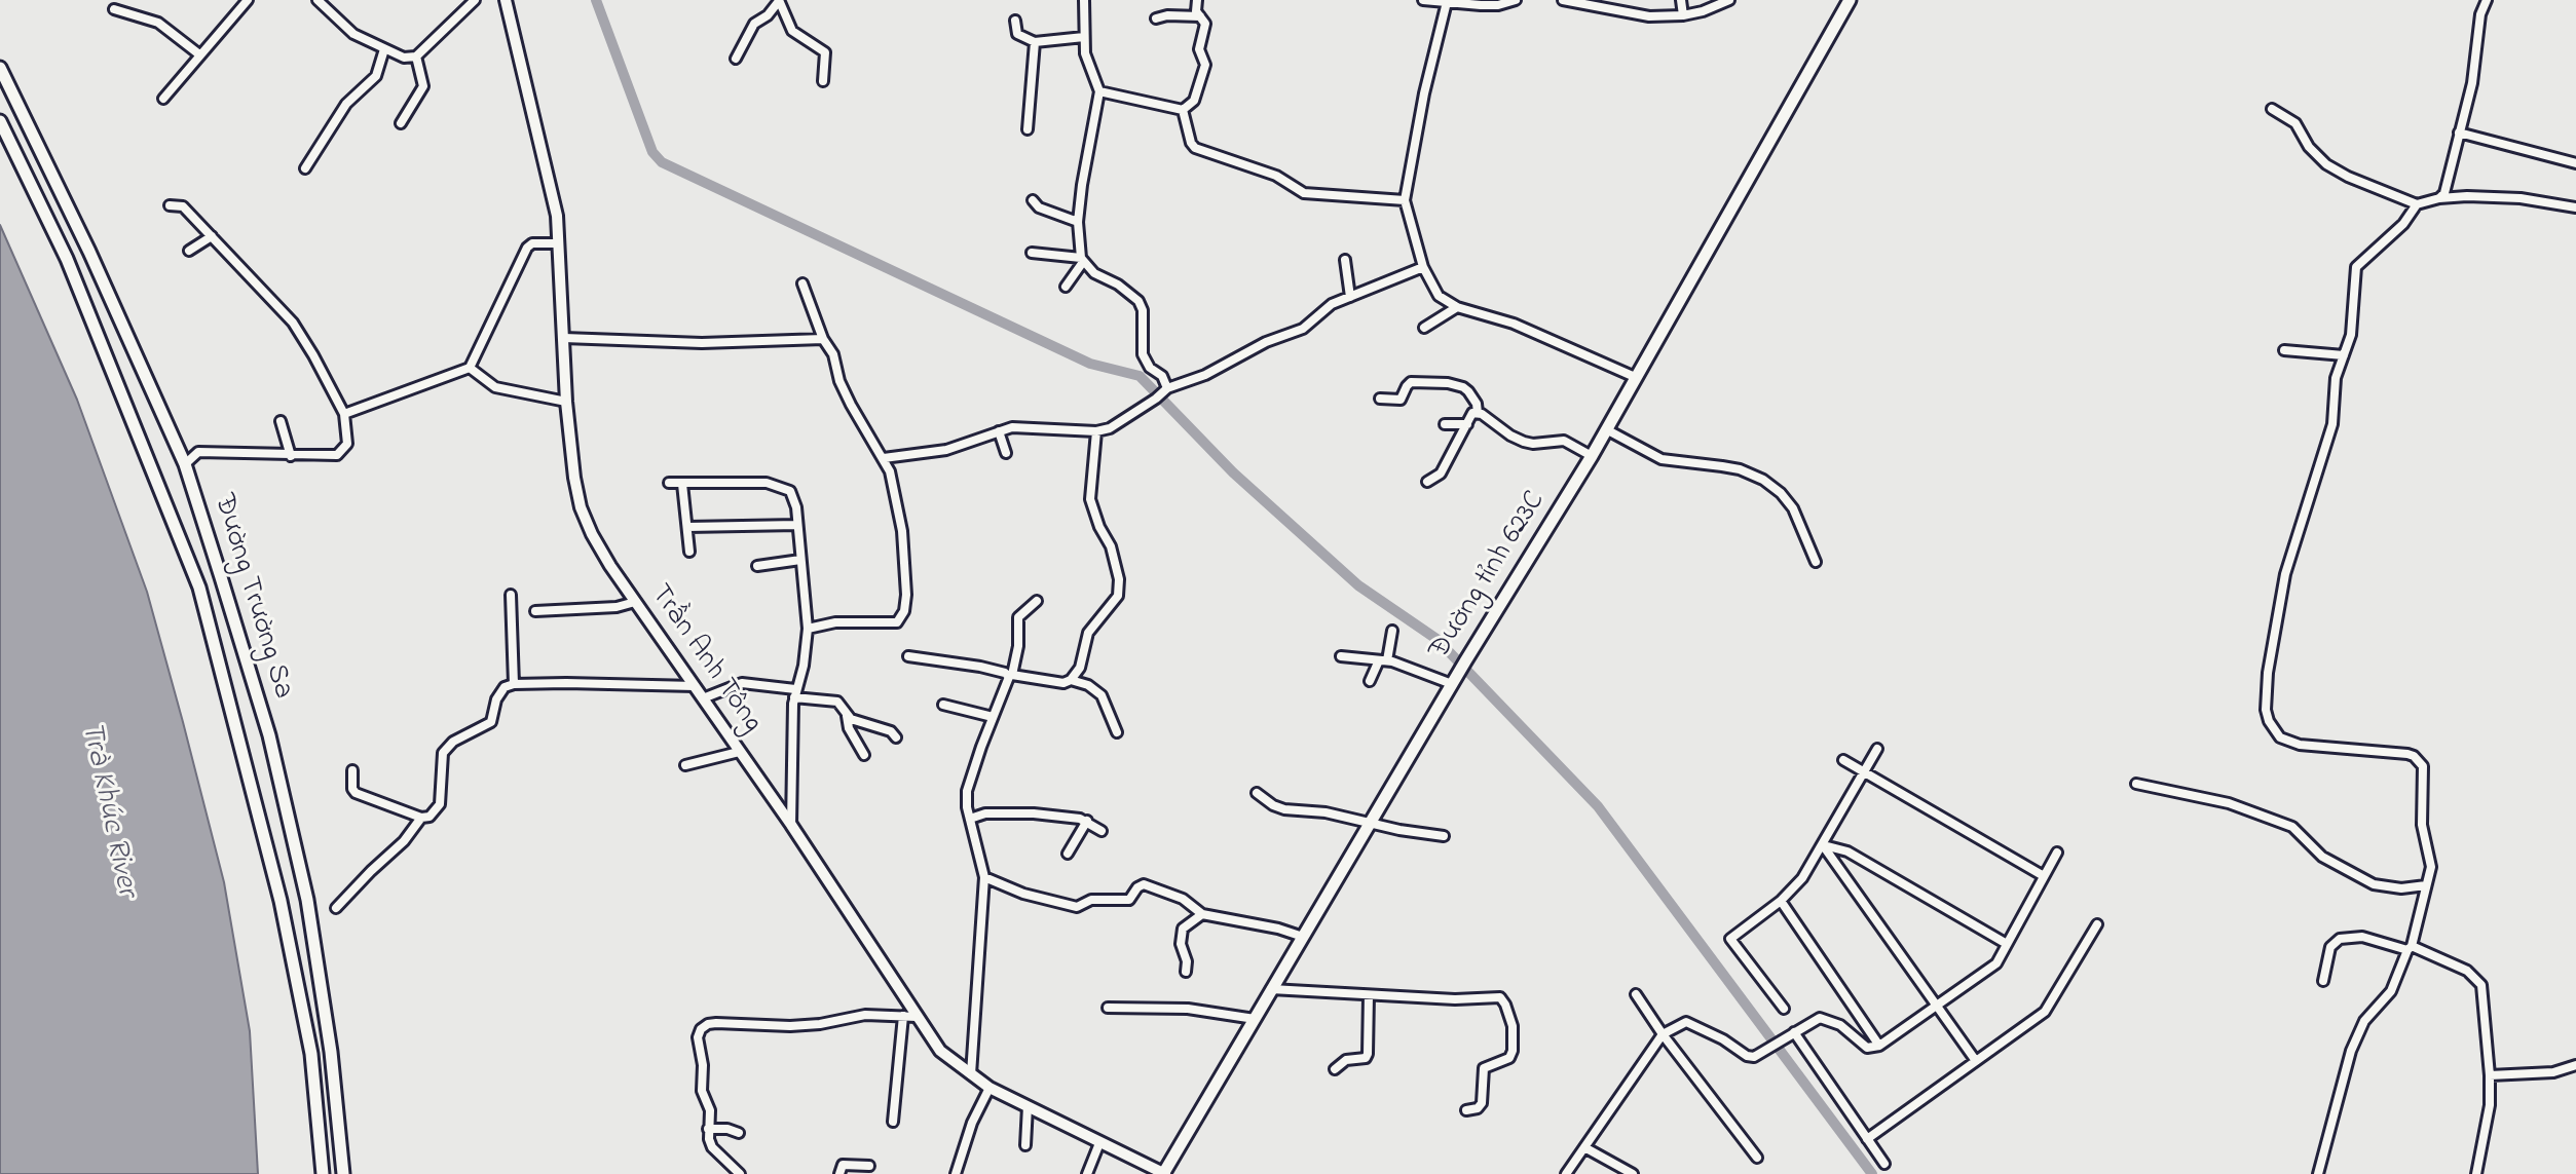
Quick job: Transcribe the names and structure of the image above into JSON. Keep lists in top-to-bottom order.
{
  "streets": {
    "main road": ["Đường tỉnh 623C", "Đường Trường Sa"],
    "street": ["Trần Anh Tông"]
  },
  "crossings": [
    ["Đường tỉnh 623C", "Trần Anh Tông"]
  ],
  "water": ["Trà Khúc River"]
}
